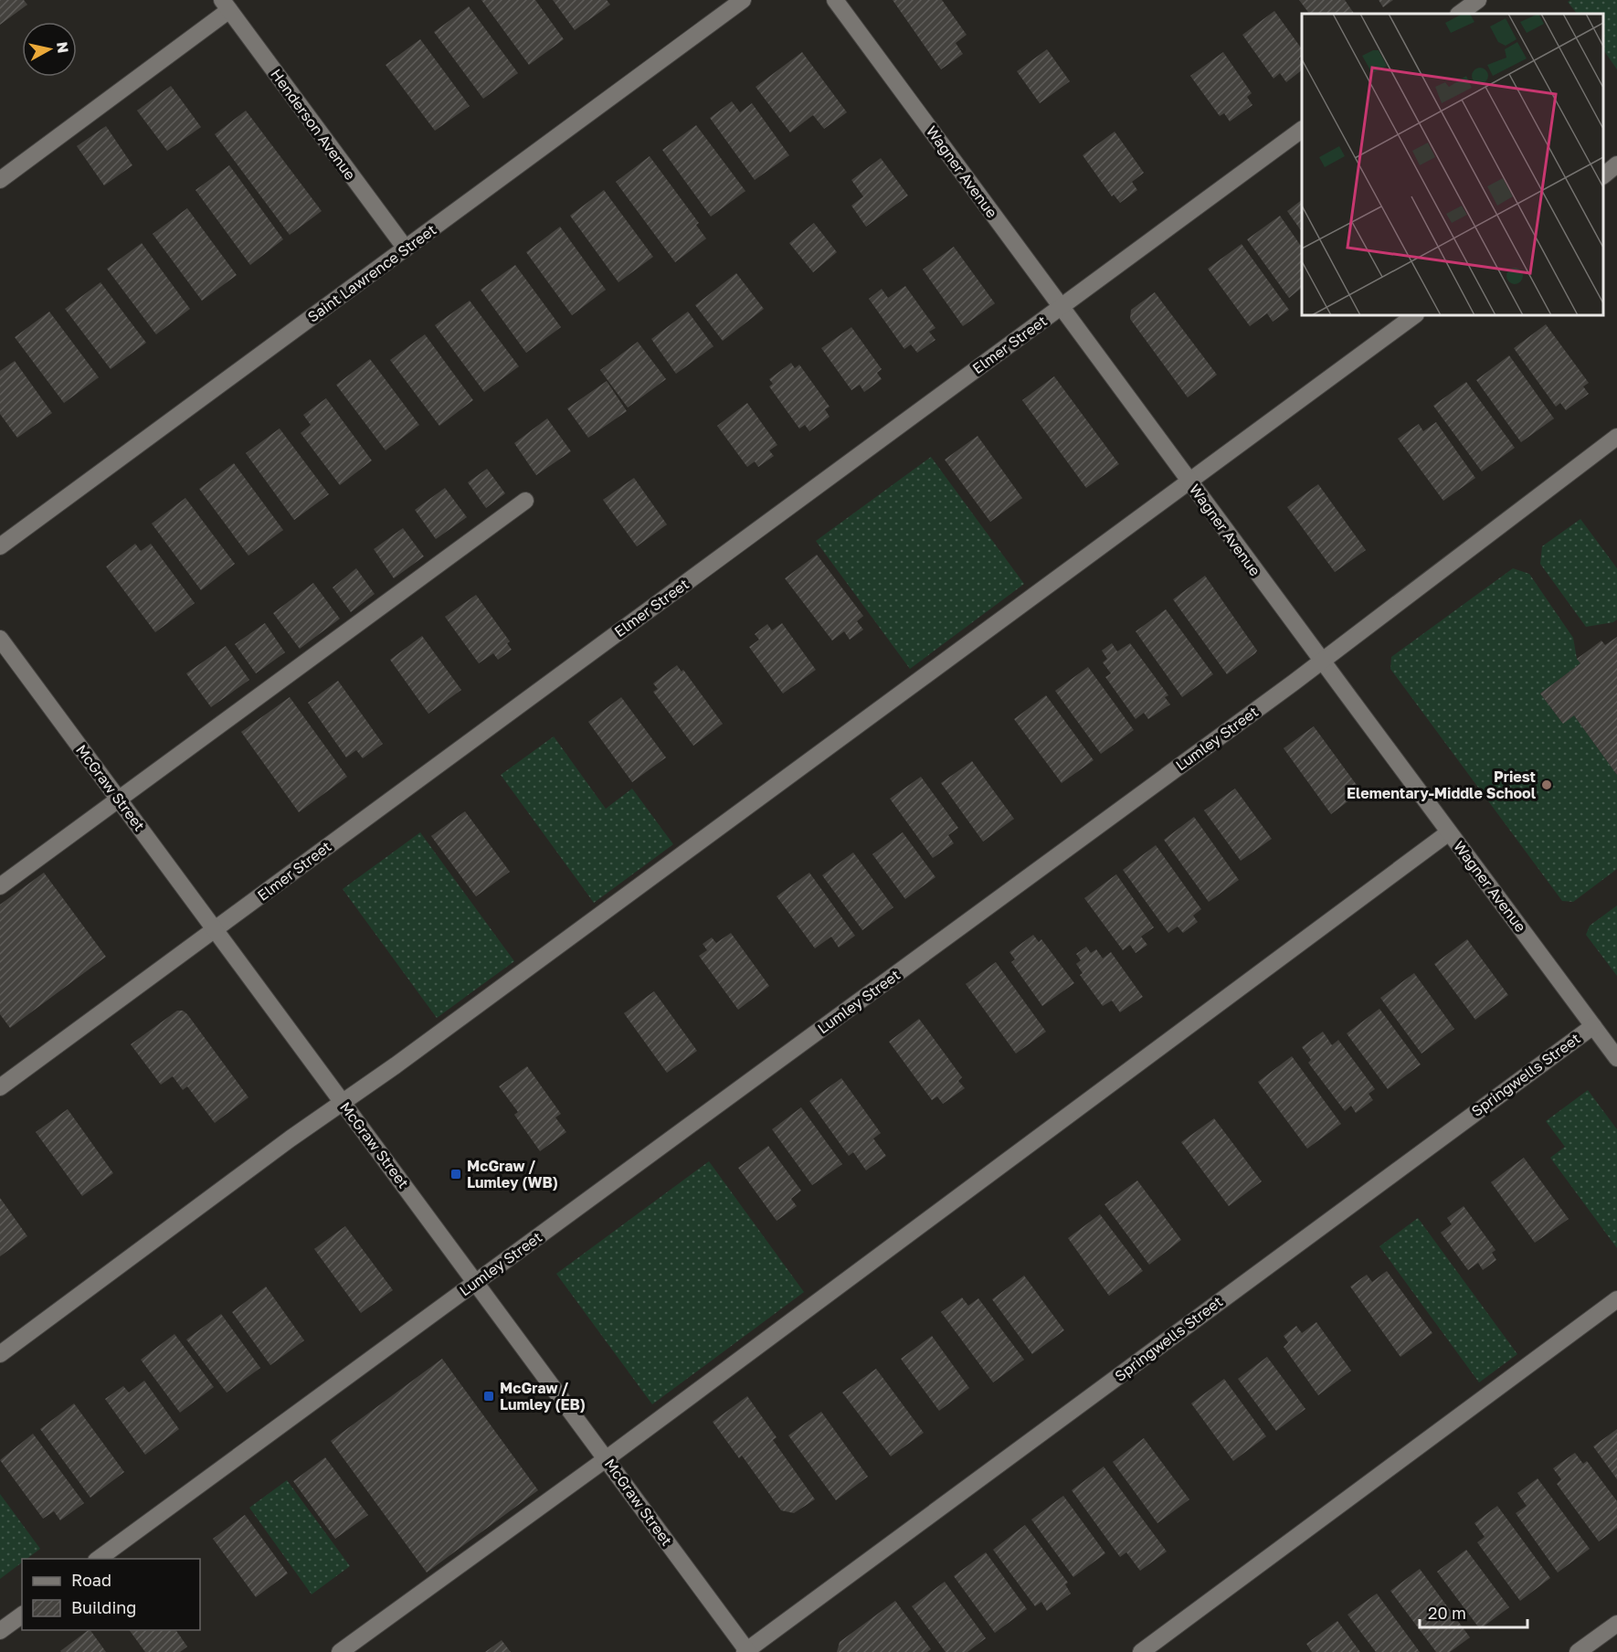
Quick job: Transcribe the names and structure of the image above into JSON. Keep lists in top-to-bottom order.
{
  "streets": {
    "street": [
      "Henderson Avenue",
      "Wagner Avenue",
      "Saint Lawrence Street",
      "Elmer Street",
      "Lumley Street",
      "McGraw Street",
      "Springwells Street"
    ]
  },
  "crossings": [
    ["Henderson Avenue", "Saint Lawrence Street"],
    ["Wagner Avenue", "Elmer Street"],
    ["Wagner Avenue", "Lumley Street"],
    ["Wagner Avenue", "Springwells Street"],
    ["Elmer Street", "McGraw Street"],
    ["Lumley Street", "McGraw Street"],
    ["McGraw Street", "Springwells Street"]
  ],
  "places": {
    "other": ["Priest Elementary‑Middle School"],
    "transit": ["McGraw / Lumley (WB)", "McGraw / Lumley (EB)"]
  },
  "legend": ["Road", "Building"],
  "scale_bar": "20 m",
  "north": "right"
}
